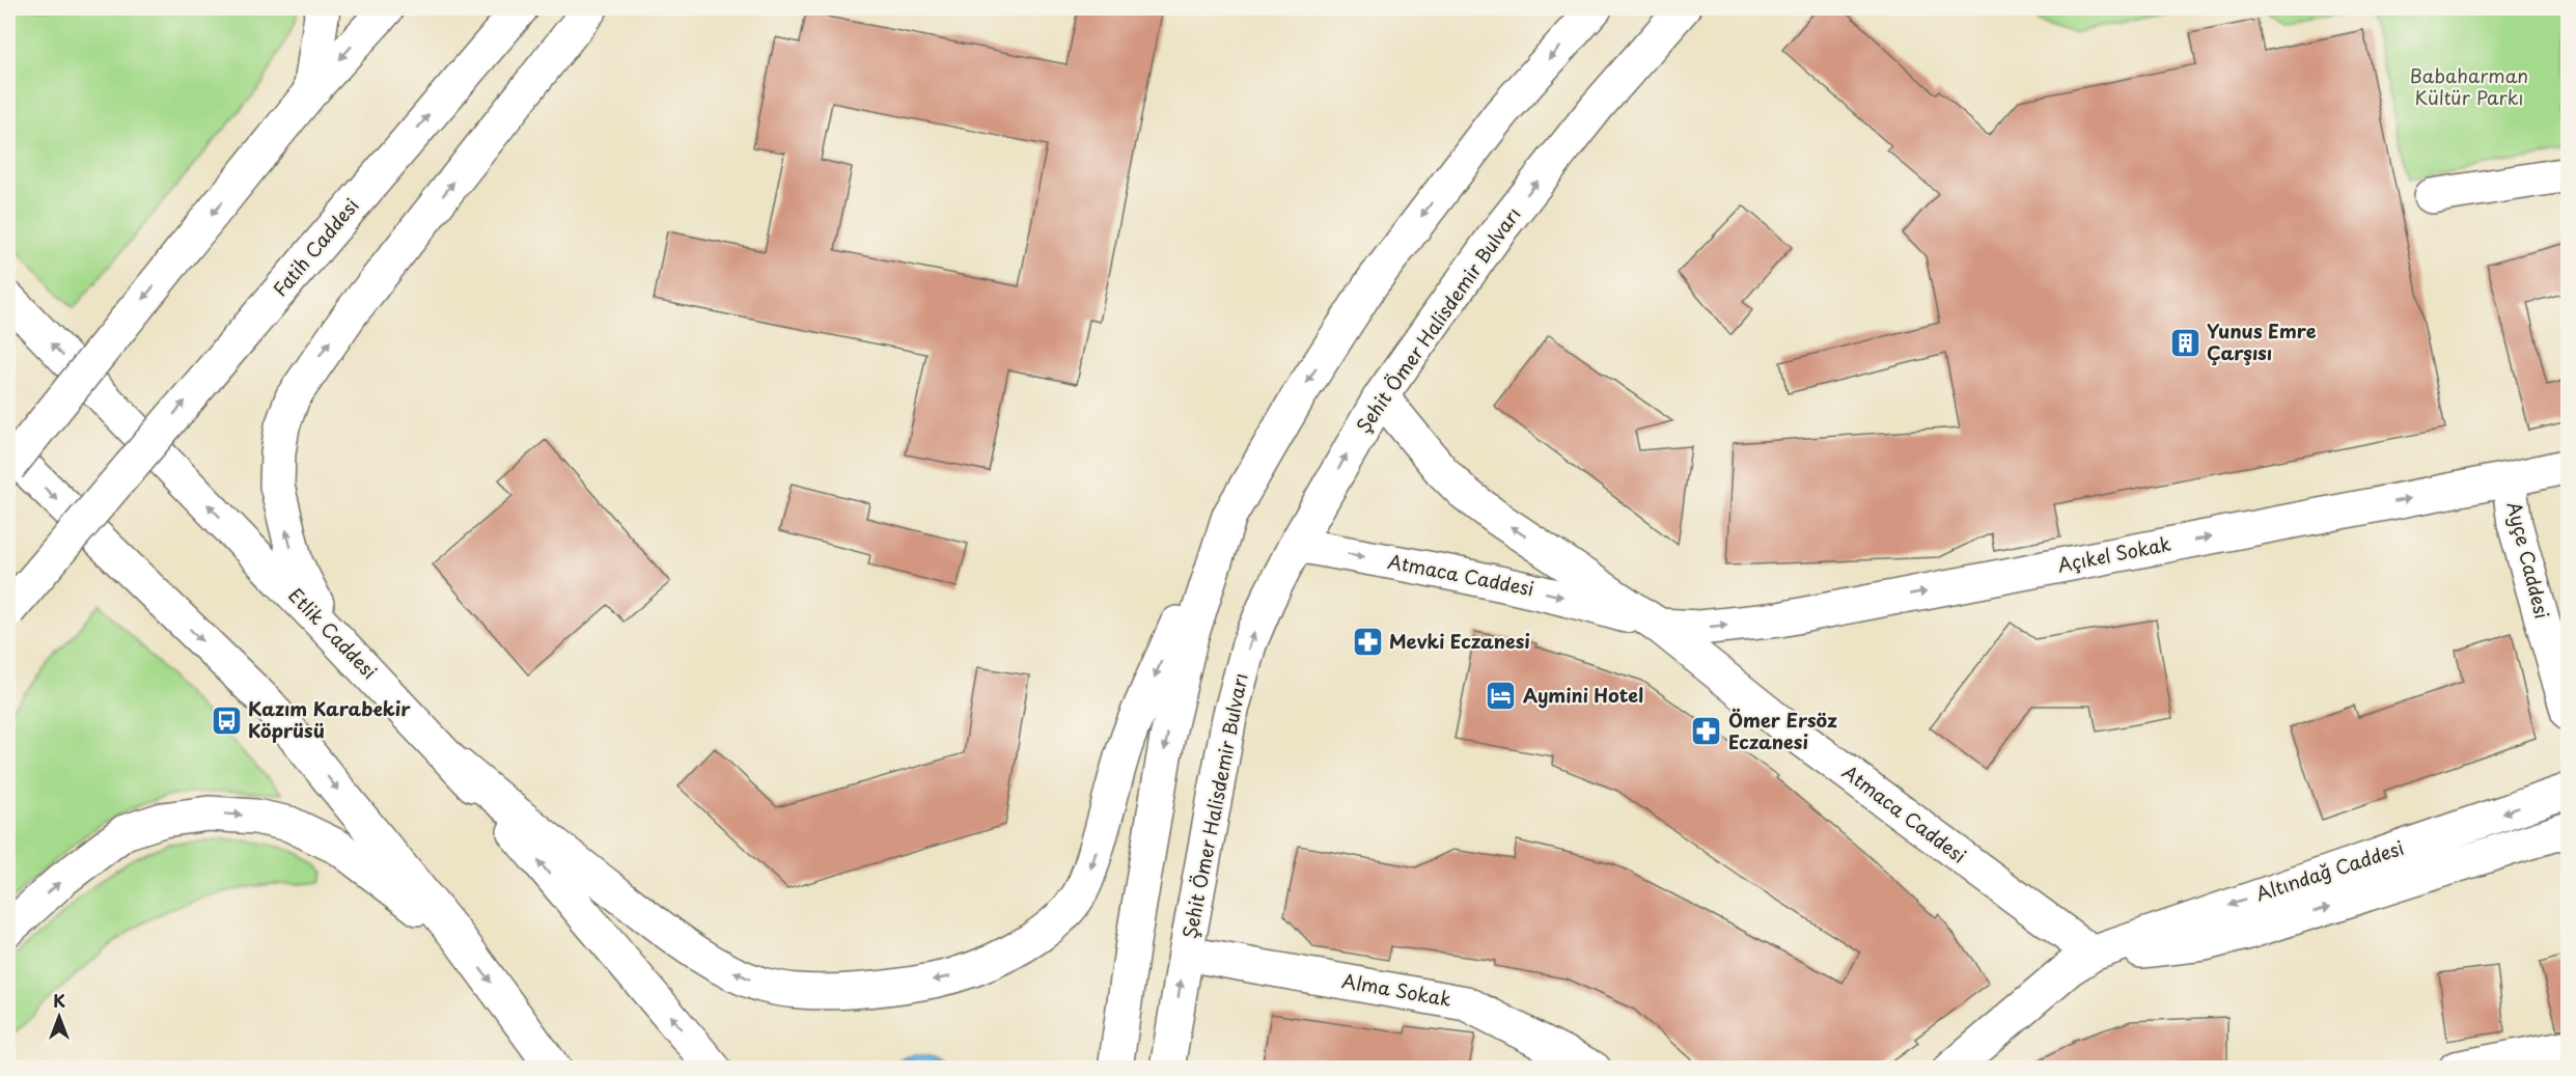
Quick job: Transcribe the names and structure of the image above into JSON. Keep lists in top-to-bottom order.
{
  "streets": {
    "main road": [
      "Fatih Caddesi",
      "Şehit Ömer Halisdemir Bulvarı",
      "Açıkel Sokak",
      "Ayçe Caddesi",
      "Atmaca Caddesi",
      "Etlik Caddesi",
      "Altındağ Caddesi",
      "Alma Sokak"
    ]
  },
  "crossings": [
    ["Şehit Ömer Halisdemir Bulvarı", "Atmaca Caddesi"],
    ["Şehit Ömer Halisdemir Bulvarı", "Alma Sokak"],
    ["Açıkel Sokak", "Ayçe Caddesi"],
    ["Açıkel Sokak", "Atmaca Caddesi"],
    ["Atmaca Caddesi", "Altındağ Caddesi"]
  ],
  "one_way": ["Açıkel Sokak"],
  "parks": ["Babaharman Kültür Parkı"],
  "places": {
    "building": ["Yunus Emre Çarşısı"],
    "pharmacy": ["Mevki Eczanesi", "Ömer Ersöz Eczanesi"],
    "hotel": ["Aymini Hotel"],
    "bus stop": ["Kazım Karabekir Köprüsü"]
  },
  "north": "top"
}
